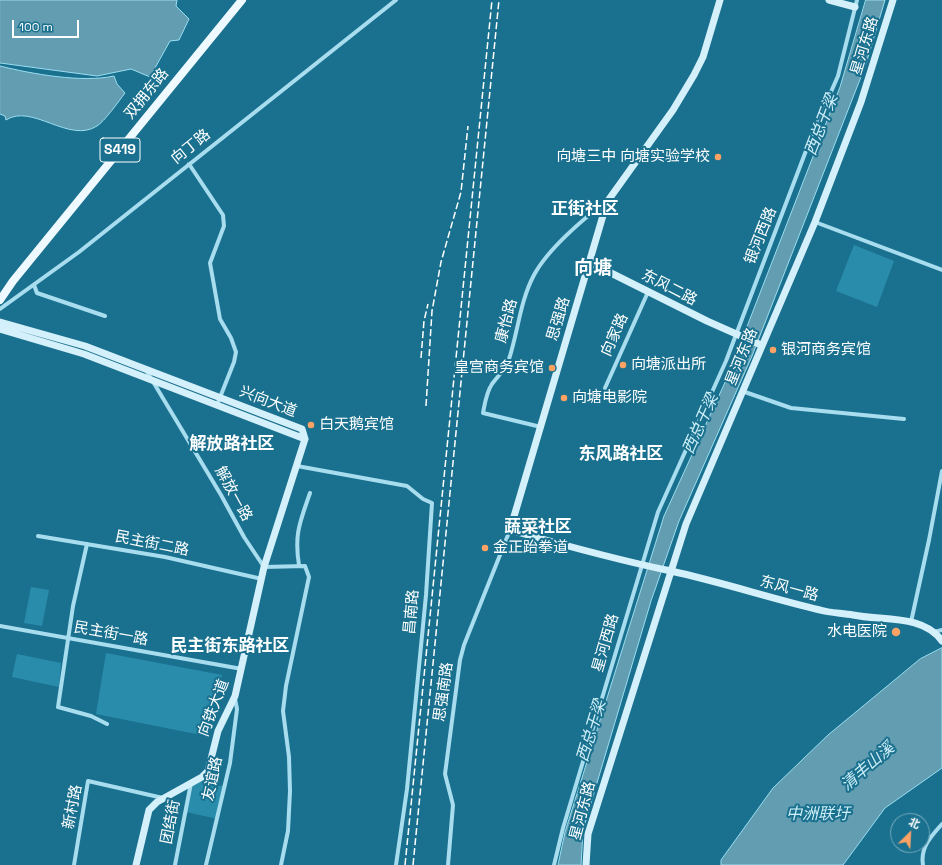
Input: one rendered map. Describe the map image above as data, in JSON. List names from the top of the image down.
{
  "streets": {
    "main road": ["双拥东路", "S419"],
    "street": [
      "星河东路",
      "向丁路",
      "银河西路",
      "东风二路",
      "思强路",
      "康怡路",
      "向家路",
      "兴向大道",
      "解放一路",
      "民主街二路",
      "东风一路",
      "昌南路",
      "民主街一路",
      "星河西路",
      "思强南路",
      "向铁大道",
      "友谊路",
      "新村路",
      "团结街"
    ]
  },
  "crossings": [
    ["星河东路", "东风二路"],
    ["星河东路", "东风一路"],
    ["银河西路", "东风二路"],
    ["银河西路", "星河西路"],
    ["东风二路", "思强路"],
    ["东风二路", "向家路"],
    ["思强路", "康怡路"],
    ["思强路", "思强南路"],
    ["兴向大道", "解放一路"],
    ["兴向大道", "向铁大道"],
    ["解放一路", "向铁大道"],
    ["民主街二路", "向铁大道"],
    ["东风一路", "星河西路"],
    ["昌南路", "向铁大道"],
    ["民主街一路", "向铁大道"],
    ["向铁大道", "友谊路"],
    ["向铁大道", "新村路"],
    ["向铁大道", "团结街"]
  ],
  "districts": [
    "正街社区",
    "向塘",
    "解放路社区",
    "东风路社区",
    "蔬菜社区",
    "民主街东路社区"
  ],
  "water": ["西总干梁", "清丰山溪", "中洲联圩"],
  "places": [
    "向塘三中 向塘实验学校",
    "银河商务宾馆",
    "向塘派出所",
    "皇宫商务宾馆",
    "向塘电影院",
    "白天鹅宾馆",
    "金正跆拳道",
    "水电医院"
  ],
  "scale_bar": "100 m",
  "north": "top right"
}
